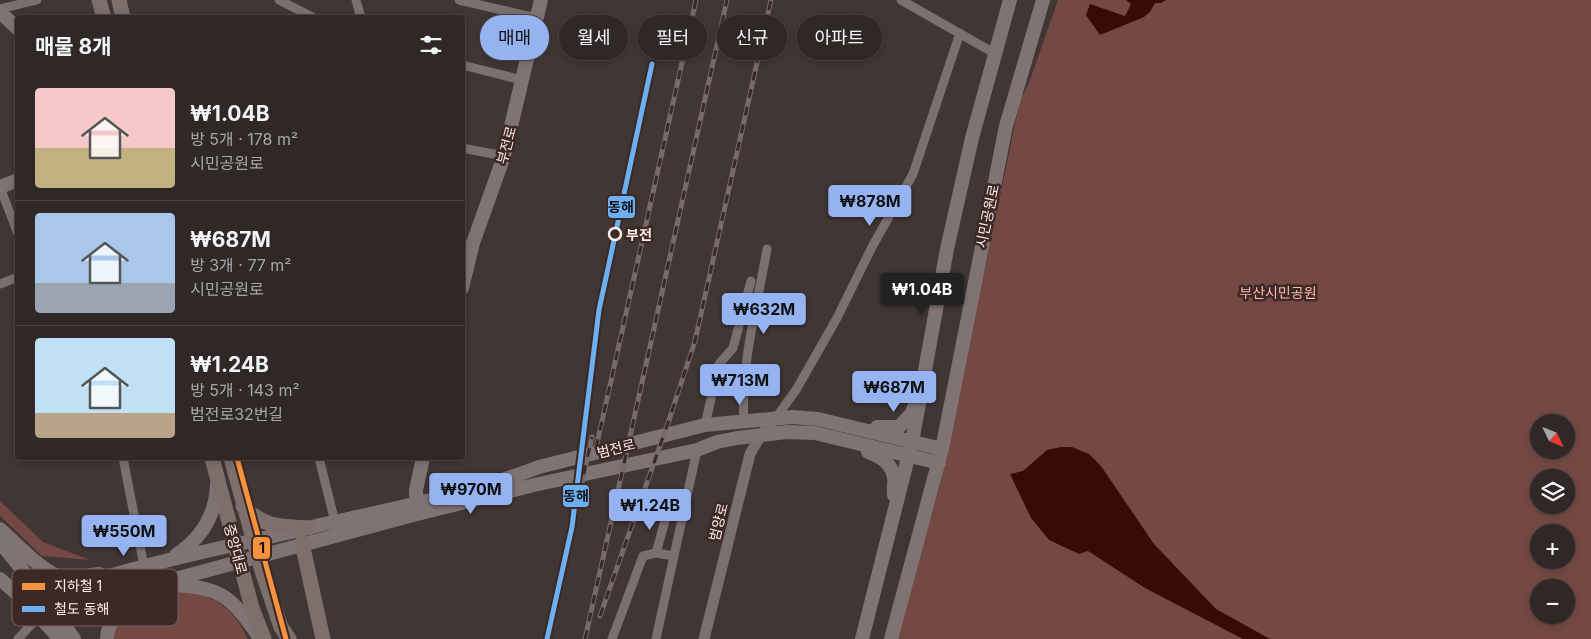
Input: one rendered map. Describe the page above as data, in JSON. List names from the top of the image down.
{
  "streets": {
    "main road": [
      "부전로",
      "시민공원로",
      "범전로",
      "중앙대로"
    ],
    "street": ["범양로"]
  },
  "crossings": [
    ["시민공원로", "범전로"],
    ["범전로", "범양로"],
    ["범전로", "중앙대로"]
  ],
  "parks": ["부산시민공원"],
  "places": ["부전"],
  "lines": ["rail line 동해", "metro line 1"],
  "legend": ["지하철 1", "철도 동해"],
  "north": "bottom right",
  "page": {
    "chip": [
      "매매",
      "월세",
      "필터",
      "신규",
      "아파트"
    ],
    "heading": "매물 8개",
    "list": [
      {
        "name": "₩1.04B",
        "note": "방 5개 · 178 m² · 시민공원로"
      },
      {
        "name": "₩687M",
        "note": "방 3개 · 77 m² · 시민공원로"
      },
      {
        "name": "₩1.24B",
        "note": "방 5개 · 143 m² · 범전로32번길"
      }
    ],
    "price": [
      "₩878M",
      "₩1.04B",
      "₩632M",
      "₩713M",
      "₩687M",
      "₩970M",
      "₩1.24B",
      "₩550M"
    ],
    "map_buttons": ["+", "−"]
  }
}
